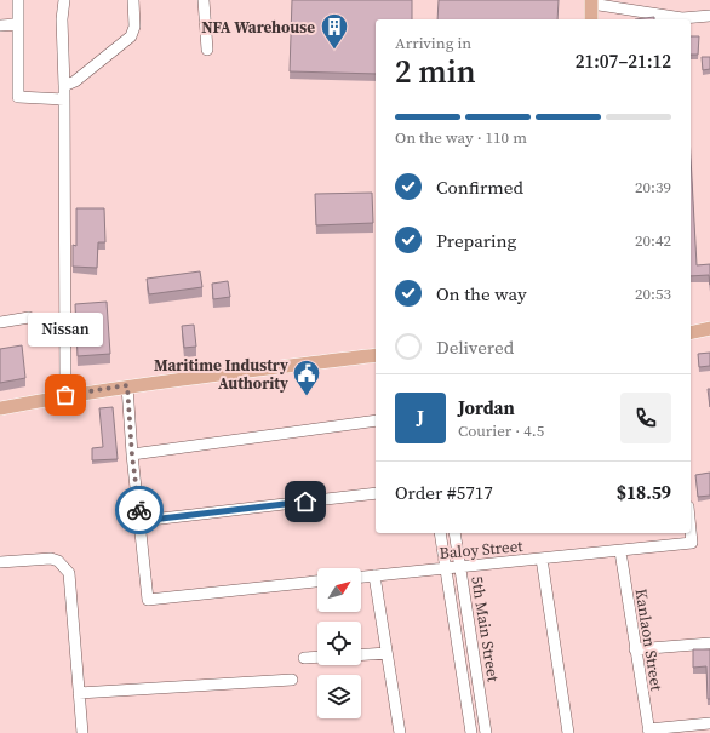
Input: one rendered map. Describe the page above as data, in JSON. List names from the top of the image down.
{
  "streets": {
    "street": ["Baloy Street", "5th Main Street", "Kanlaon Street"]
  },
  "crossings": [
    ["Baloy Street", "5th Main Street"],
    ["Baloy Street", "Kanlaon Street"]
  ],
  "places": {
    "building": ["NFA Warehouse"],
    "other": ["Nissan"],
    "public building": ["Maritime Industry Authority"]
  },
  "north": "top right",
  "page": {
    "heading": ["2 min", "Arriving in", "21:07–21:12"],
    "panel": [
      "Jordan",
      "Courier · 4.5",
      "Order #5717",
      "$18.59"
    ],
    "bar": "On the way · 110 m",
    "list": [
      ["Confirmed", "20:39"],
      ["Preparing", "20:42"],
      ["On the way", "20:53"],
      "Delivered"
    ],
    "bubble": "Nissan",
    "round": "J"
  }
}
